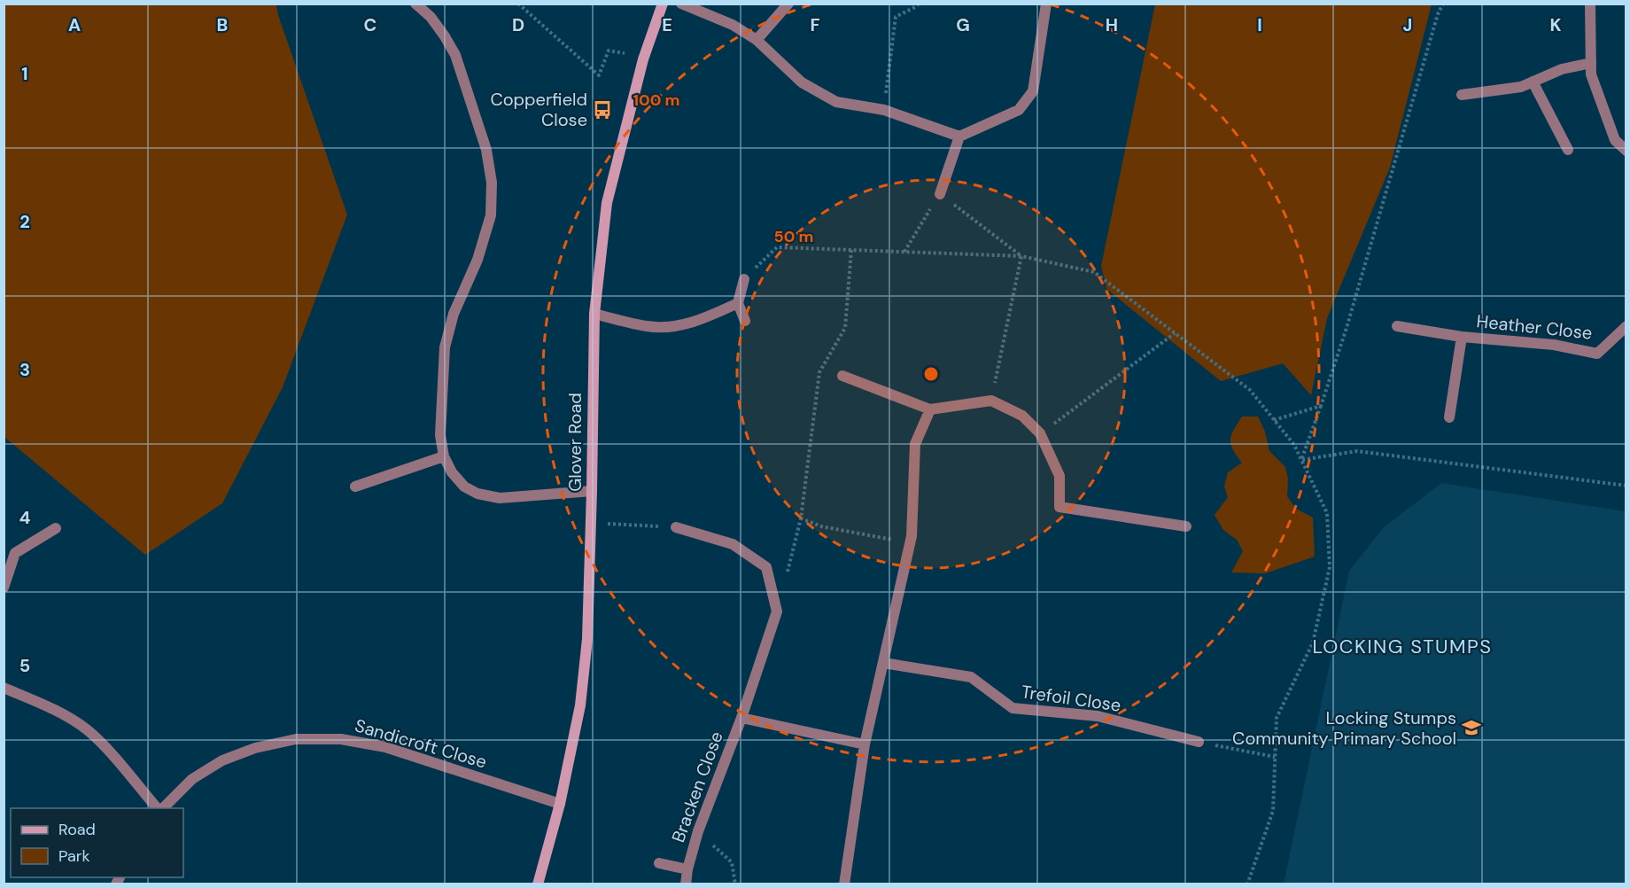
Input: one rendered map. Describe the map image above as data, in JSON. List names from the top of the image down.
{
  "streets": {
    "street": [
      "Heather Close",
      "Glover Road",
      "Trefoil Close",
      "Sandicroft Close",
      "Bracken Close"
    ]
  },
  "crossings": [
    ["Glover Road", "Sandicroft Close"]
  ],
  "districts": ["LOCKING STUMPS"],
  "places": {
    "bus stop": ["Copperfield Close"],
    "school or university": ["Locking Stumps Community Primary School"]
  },
  "legend": ["Road", "Park"],
  "grid": {
    "columns": [
      "A",
      "B",
      "C",
      "D",
      "E",
      "F",
      "G",
      "H",
      "I",
      "J",
      "K"
    ],
    "rows": [
      "1",
      "2",
      "3",
      "4",
      "5"
    ]
  },
  "rings": ["100 m", "50 m"]
}
